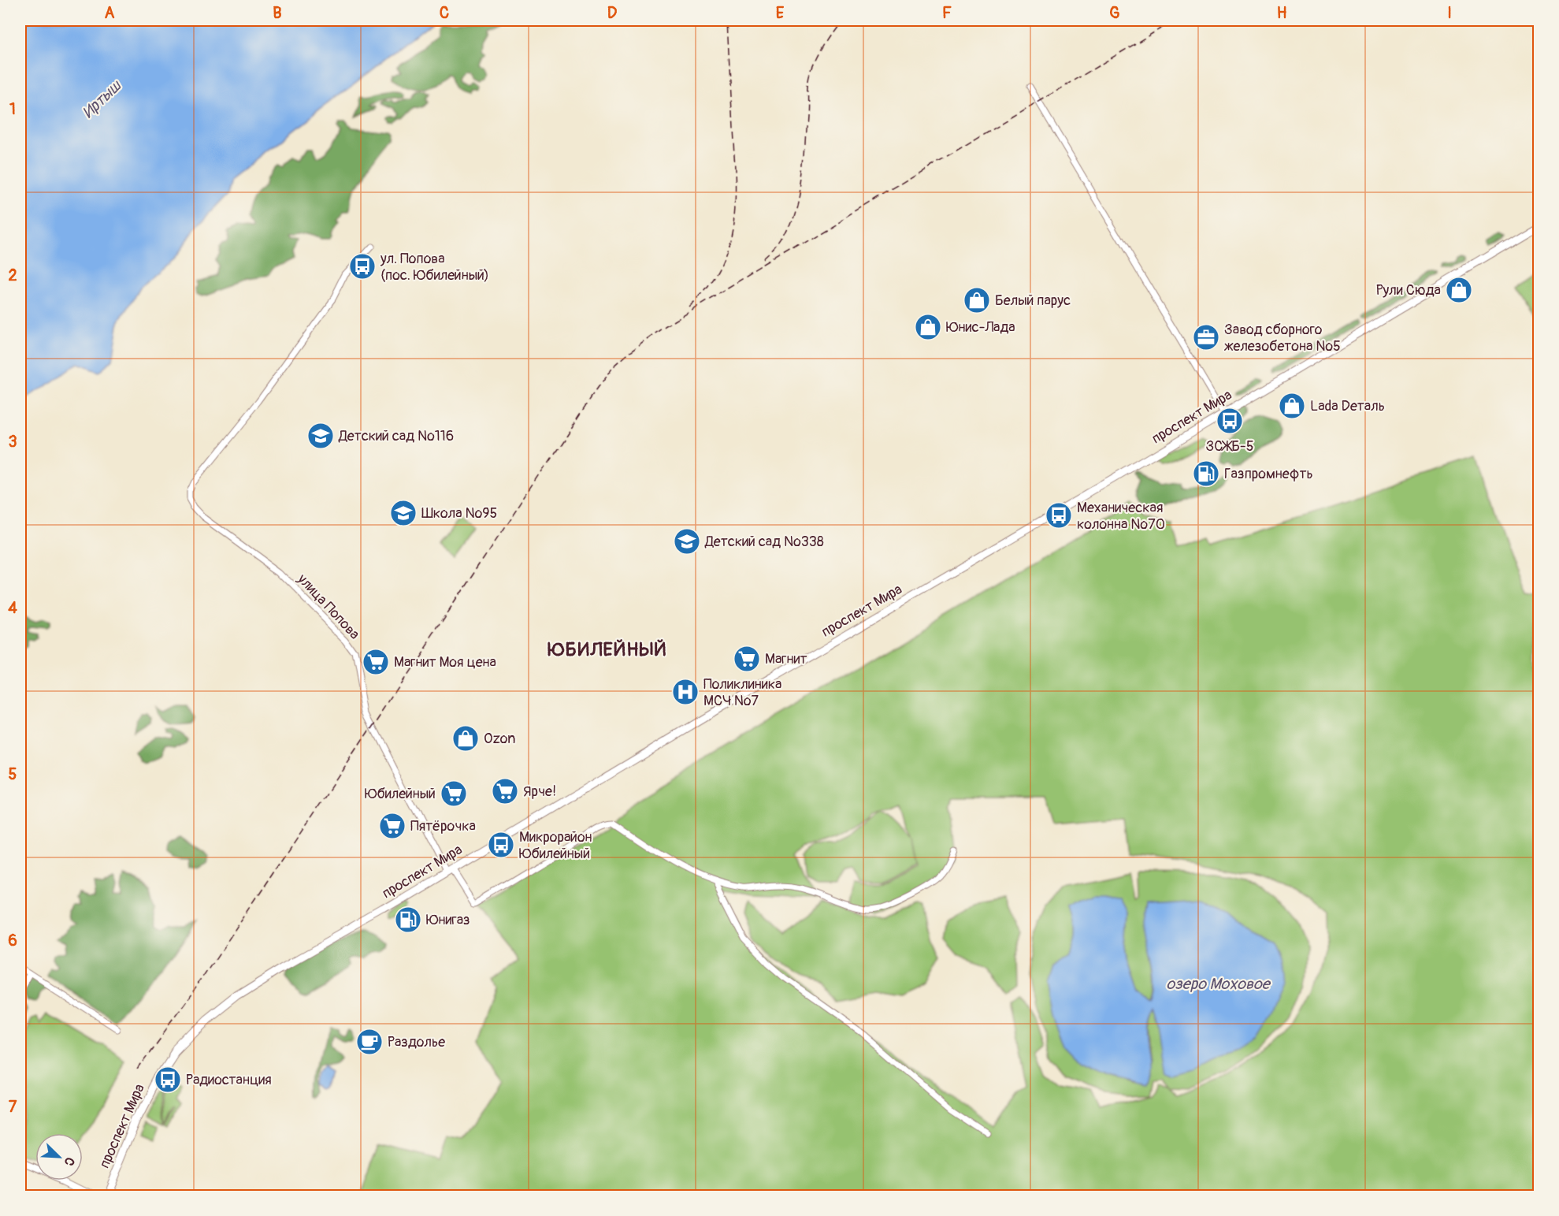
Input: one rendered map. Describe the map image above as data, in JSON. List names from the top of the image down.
{
  "streets": {
    "street": ["проспект Мира", "улица Попова"]
  },
  "crossings": [
    ["проспект Мира", "улица Попова"]
  ],
  "districts": ["ЮБИЛЕЙНЫЙ"],
  "water": ["Иртыш", "озеро Моховое"],
  "places": {
    "bus stop": [
      "ул. Попова (пос. Юбилейный)",
      "ЗСЖБ-5",
      "Механическая колонна №70",
      "Микрорайон Юбилейный",
      "Радиостанция"
    ],
    "shop": [
      "Рули Сюда",
      "Белый парус",
      "Юнис-Лада",
      "Lada Dеталь",
      "Ozon"
    ],
    "office": ["Завод сборного железобетона №5"],
    "school or university": ["Детский сад №116", "Школа №95", "Детский сад №338"],
    "fuel station": ["Газпромнефть", "Юнигаз"],
    "supermarket": [
      "Магнит",
      "Магнит Моя цена",
      "Ярче!",
      "Юбилейный",
      "Пятёрочка"
    ],
    "hospital": ["Поликлиника МСЧ №7"],
    "cafe": ["Раздолье"]
  },
  "north": "bottom right",
  "grid": {
    "columns": [
      "A",
      "B",
      "C",
      "D",
      "E",
      "F",
      "G",
      "H",
      "I"
    ],
    "rows": [
      "1",
      "2",
      "3",
      "4",
      "5",
      "6",
      "7"
    ]
  }
}
